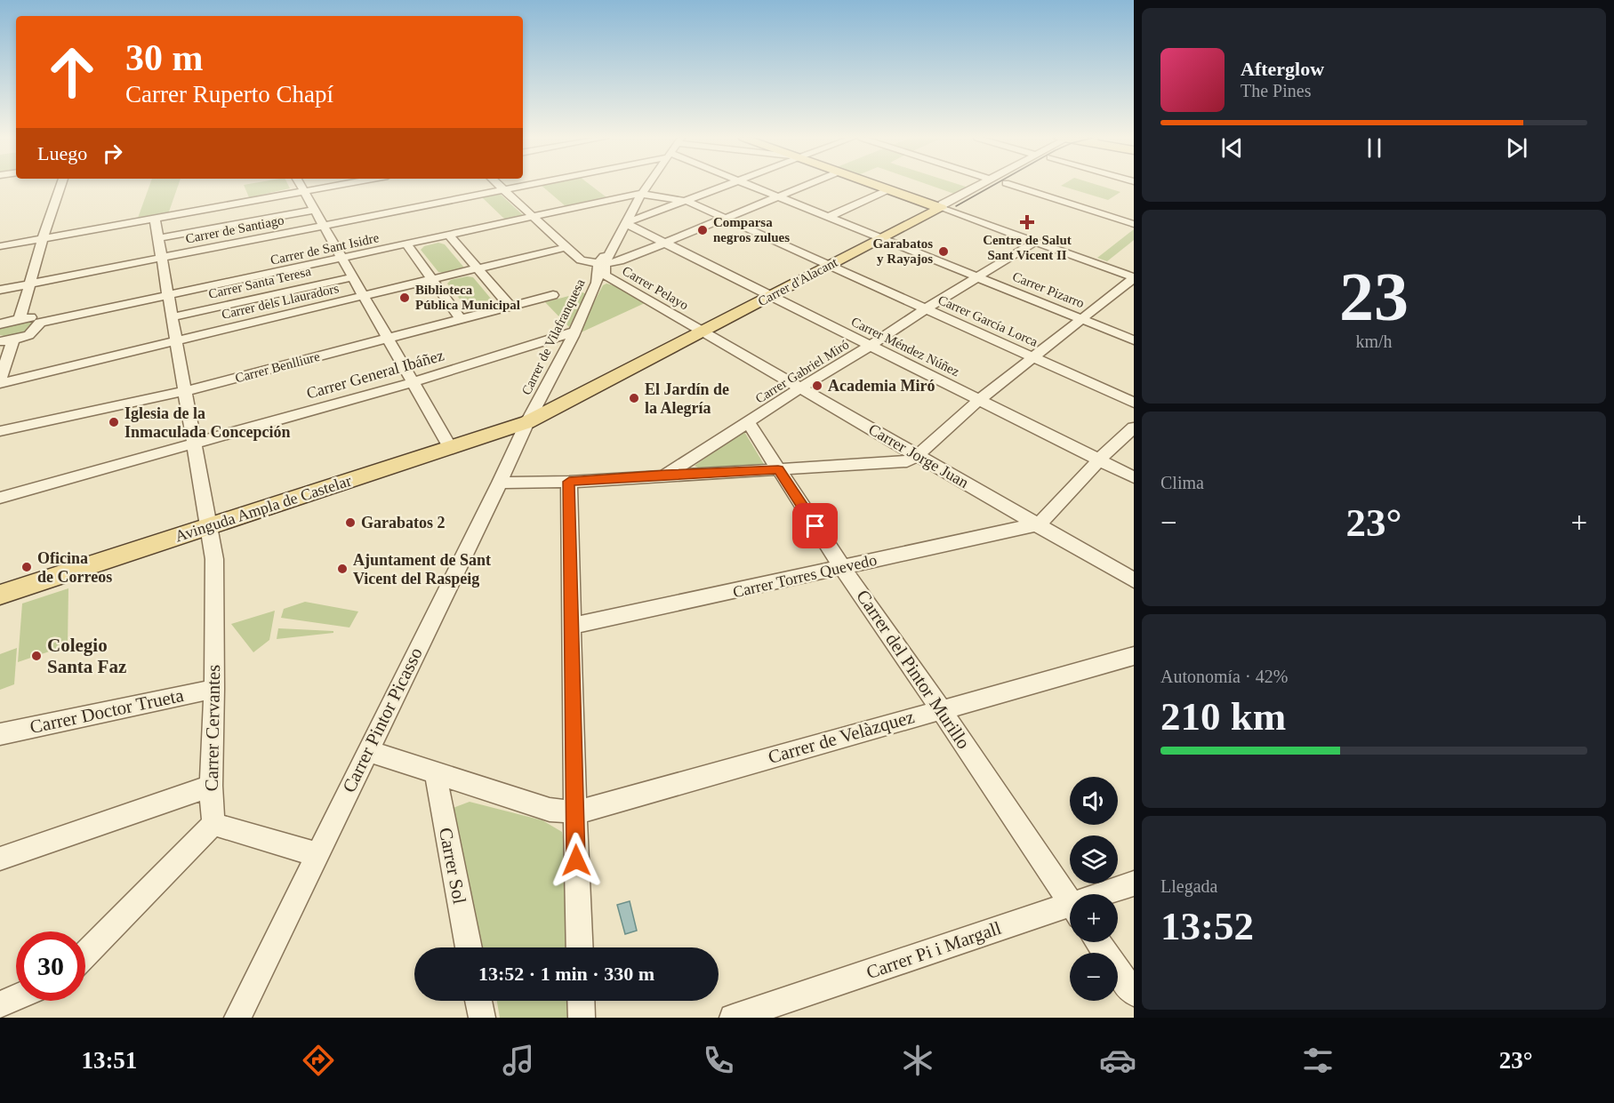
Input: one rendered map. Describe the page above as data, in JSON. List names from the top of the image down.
{
  "streets": {
    "main road": ["Carrer d'Alacant", "Avinguda Ampla de Castelar"],
    "street": [
      "Carrer de Santiago",
      "Carrer de Sant Isidre",
      "Carrer Santa Teresa",
      "Carrer Pelayo",
      "Carrer Pizarro",
      "Carrer dels Llauradors",
      "Carrer García Lorca",
      "Carrer de Vilafranquesa",
      "Carrer Méndez Núñez",
      "Carrer Benlliure",
      "Carrer Gabriel Miró",
      "Carrer General Ibáñez",
      "Carrer Jorge Juan",
      "Carrer Torres Quevedo",
      "Carrer del Pintor Murillo",
      "Carrer Doctor Trueta",
      "Carrer Pintor Picasso",
      "Carrer Cervantes",
      "Carrer de Velàzquez",
      "Carrer Sol",
      "Carrer Pi i Margall"
    ]
  },
  "crossings": [
    ["Carrer de Santiago", "Carrer Cervantes"],
    ["Carrer de Sant Isidre", "Carrer de Vilafranquesa"],
    ["Carrer de Sant Isidre", "Carrer Cervantes"],
    ["Carrer d'Alacant", "Carrer Pelayo"],
    ["Carrer d'Alacant", "Carrer Pizarro"],
    ["Carrer d'Alacant", "Carrer García Lorca"],
    ["Carrer d'Alacant", "Carrer de Vilafranquesa"],
    ["Carrer d'Alacant", "Carrer Méndez Núñez"],
    ["Carrer d'Alacant", "Carrer Jorge Juan"],
    ["Carrer d'Alacant", "Avinguda Ampla de Castelar"],
    ["Carrer d'Alacant", "Carrer Pintor Picasso"],
    ["Carrer Santa Teresa", "Carrer Cervantes"],
    ["Carrer Pelayo", "Carrer de Vilafranquesa"],
    ["Carrer Pelayo", "Carrer Jorge Juan"],
    ["Carrer Pizarro", "Carrer Gabriel Miró"],
    ["Carrer dels Llauradors", "Carrer de Vilafranquesa"],
    ["Carrer dels Llauradors", "Carrer Cervantes"],
    ["Carrer García Lorca", "Carrer Gabriel Miró"],
    ["Carrer de Vilafranquesa", "Carrer Méndez Núñez"],
    ["Carrer de Vilafranquesa", "Carrer General Ibáñez"],
    ["Carrer de Vilafranquesa", "Avinguda Ampla de Castelar"],
    ["Carrer de Vilafranquesa", "Carrer Pintor Picasso"],
    ["Carrer Méndez Núñez", "Carrer Gabriel Miró"],
    ["Carrer Benlliure", "Carrer Cervantes"],
    ["Carrer Gabriel Miró", "Carrer Jorge Juan"],
    ["Carrer Gabriel Miró", "Carrer del Pintor Murillo"],
    ["Carrer General Ibáñez", "Carrer Cervantes"],
    ["Carrer Jorge Juan", "Carrer Torres Quevedo"],
    ["Avinguda Ampla de Castelar", "Carrer Pintor Picasso"],
    ["Avinguda Ampla de Castelar", "Carrer Cervantes"],
    ["Carrer Torres Quevedo", "Carrer del Pintor Murillo"],
    ["Carrer del Pintor Murillo", "Carrer de Velàzquez"],
    ["Carrer Doctor Trueta", "Carrer Cervantes"]
  ],
  "places": {
    "health": ["Centre de Salut Sant Vicent II"],
    "other": [
      "Comparsa negros zulues",
      "Garabatos y Rayajos",
      "Biblioteca Pública Municipal",
      "Academia Miró",
      "El Jardín de la Alegría",
      "Iglesia de la Inmaculada Concepción",
      "Garabatos 2",
      "Oficina de Correos",
      "Ajuntament de Sant Vicent del Raspeig",
      "Colegio Santa Faz"
    ]
  },
  "page": {
    "turn": ["30 m", "Carrer Ruperto Chapí"],
    "song": ["Afterglow", "The Pines"],
    "then": "Luego",
    "tile": [
      ["23", "km/h"],
      "Clima",
      ["Autonomía · 42%", "210 km"],
      ["Llegada", "13:52"]
    ],
    "heat": ["−", "23°", "+"],
    "map_buttons": ["+", "−"],
    "limit": "30",
    "trip": "13:52 · 1 min · 330 m",
    "tabs": ["13:51", "23°"]
  }
}
